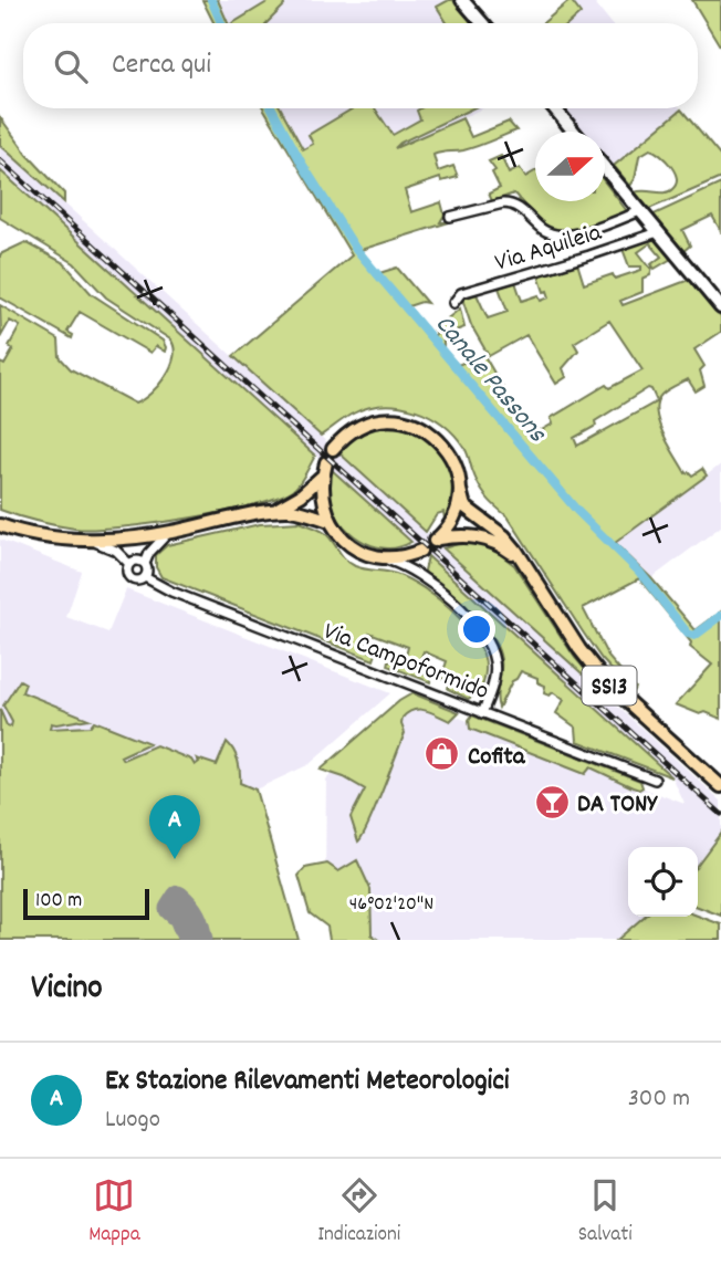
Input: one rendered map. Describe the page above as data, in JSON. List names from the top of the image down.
{
  "streets": {
    "main road": ["SS13"],
    "street": ["Via Aquileia", "Via Campoformido"]
  },
  "water": ["Canale Passons"],
  "places": {
    "shop": ["Cofita"],
    "bar": ["DA TONY"]
  },
  "scale_bar": "100 m",
  "north": "right",
  "page": {
    "search": "Cerca qui",
    "pins": "A",
    "scale": "100 m",
    "heading": "Vicino",
    "list": [
      {
        "mark": "A",
        "name": "Ex Stazione Rilevamenti Meteorologici",
        "note": "Luogo",
        "value": "300 m"
      }
    ],
    "nav": ["Mappa", "Indicazioni", "Salvati"]
  },
  "coordinates": ["46°02'20\"N"]
}
